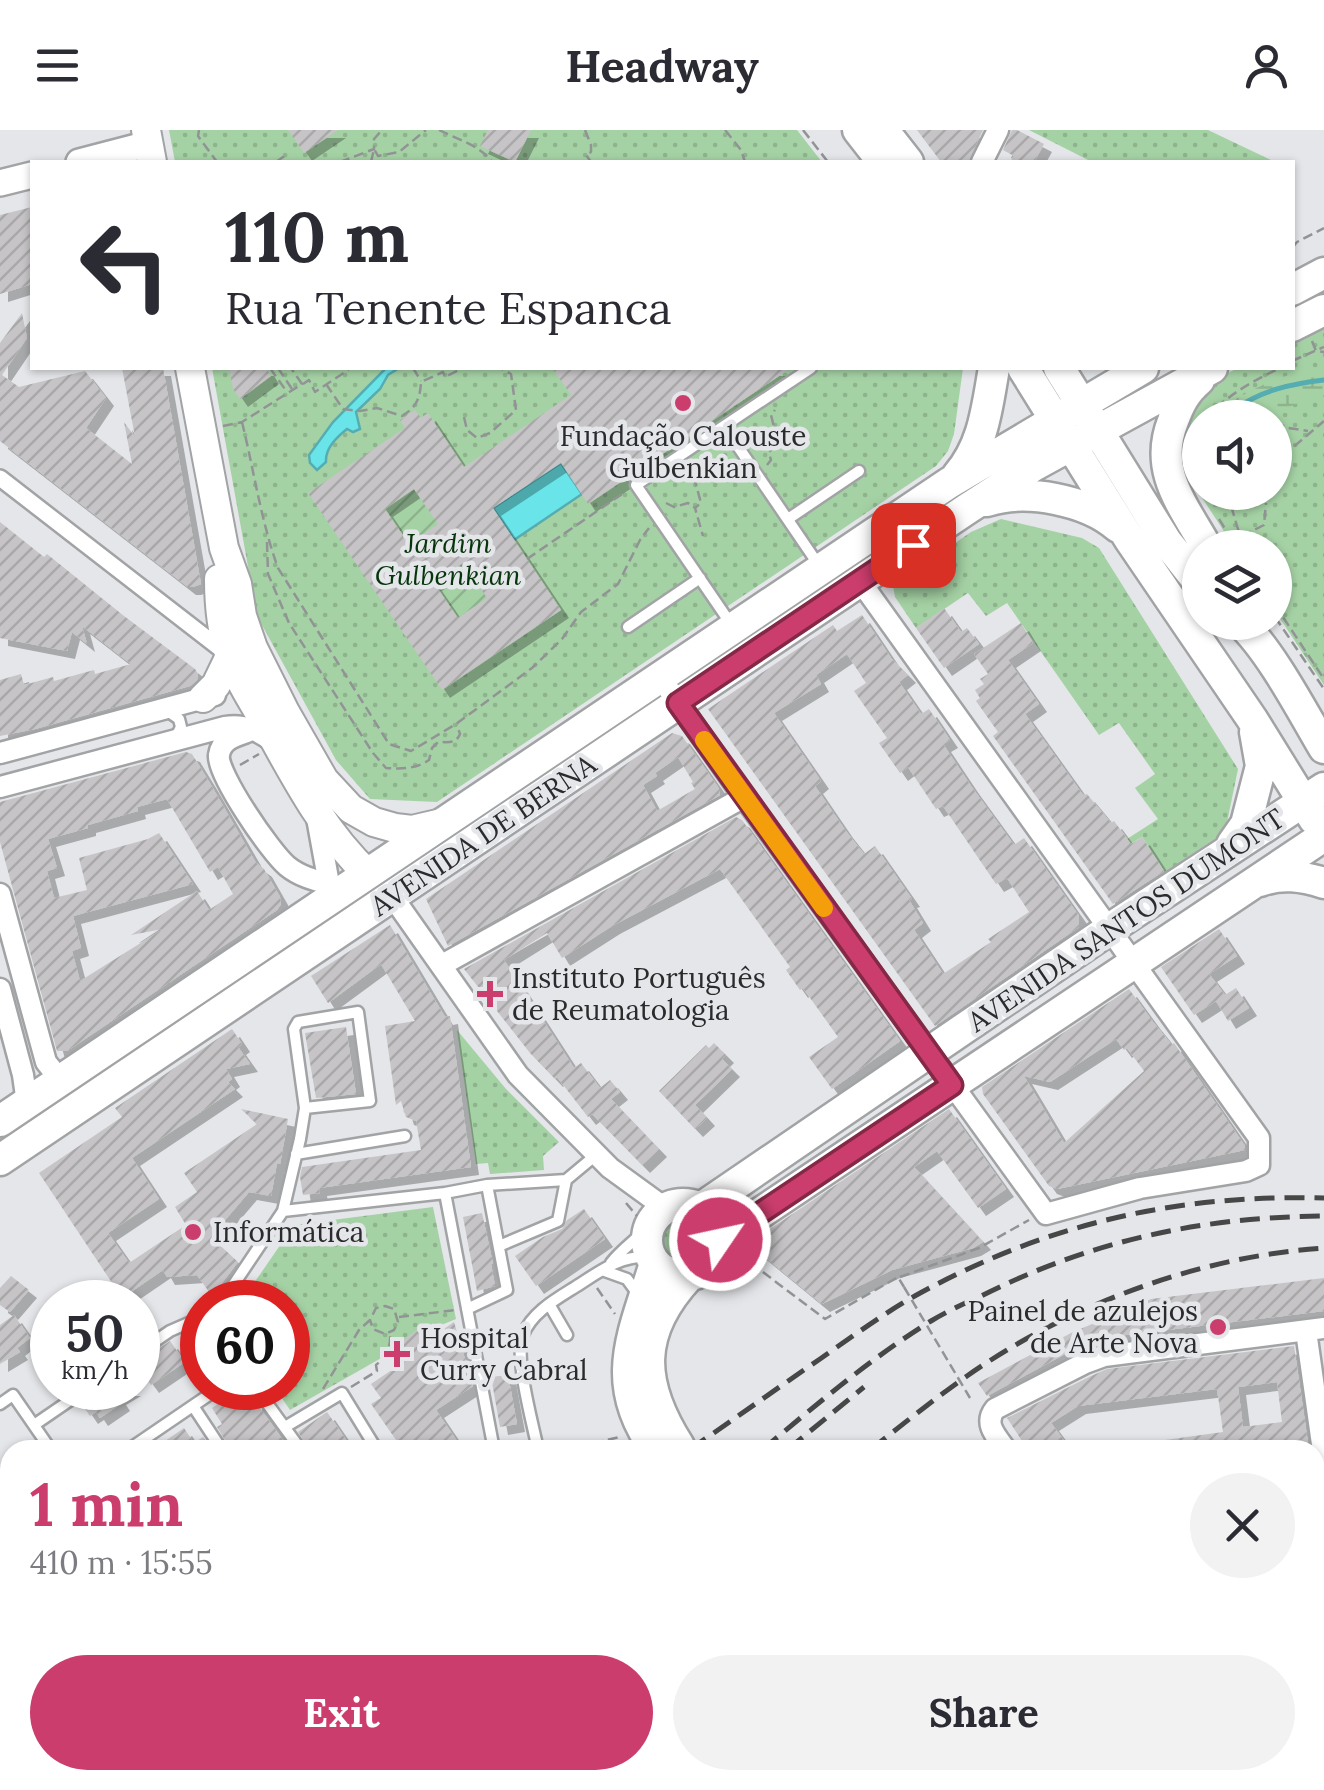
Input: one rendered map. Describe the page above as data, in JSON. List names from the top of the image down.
{
  "streets": {
    "main road": ["AVENIDA DE BERNA", "AVENIDA SANTOS DUMONT"]
  },
  "parks": ["Jardim Gulbenkian"],
  "places": {
    "other": ["Fundação Calouste Gulbenkian", "Informática", "Painel de azulejos de Arte Nova"],
    "health": ["Instituto Português de Reumatologia", "Hospital Curry Cabral"]
  },
  "page": {
    "header": "Headway",
    "turn": ["110 m", "Rua Tenente Espanca"],
    "speed": "50 km/h",
    "limit": "60",
    "heading": ["1 min", "410 m · 15:55"],
    "buttons": ["Exit", "Share"]
  }
}
